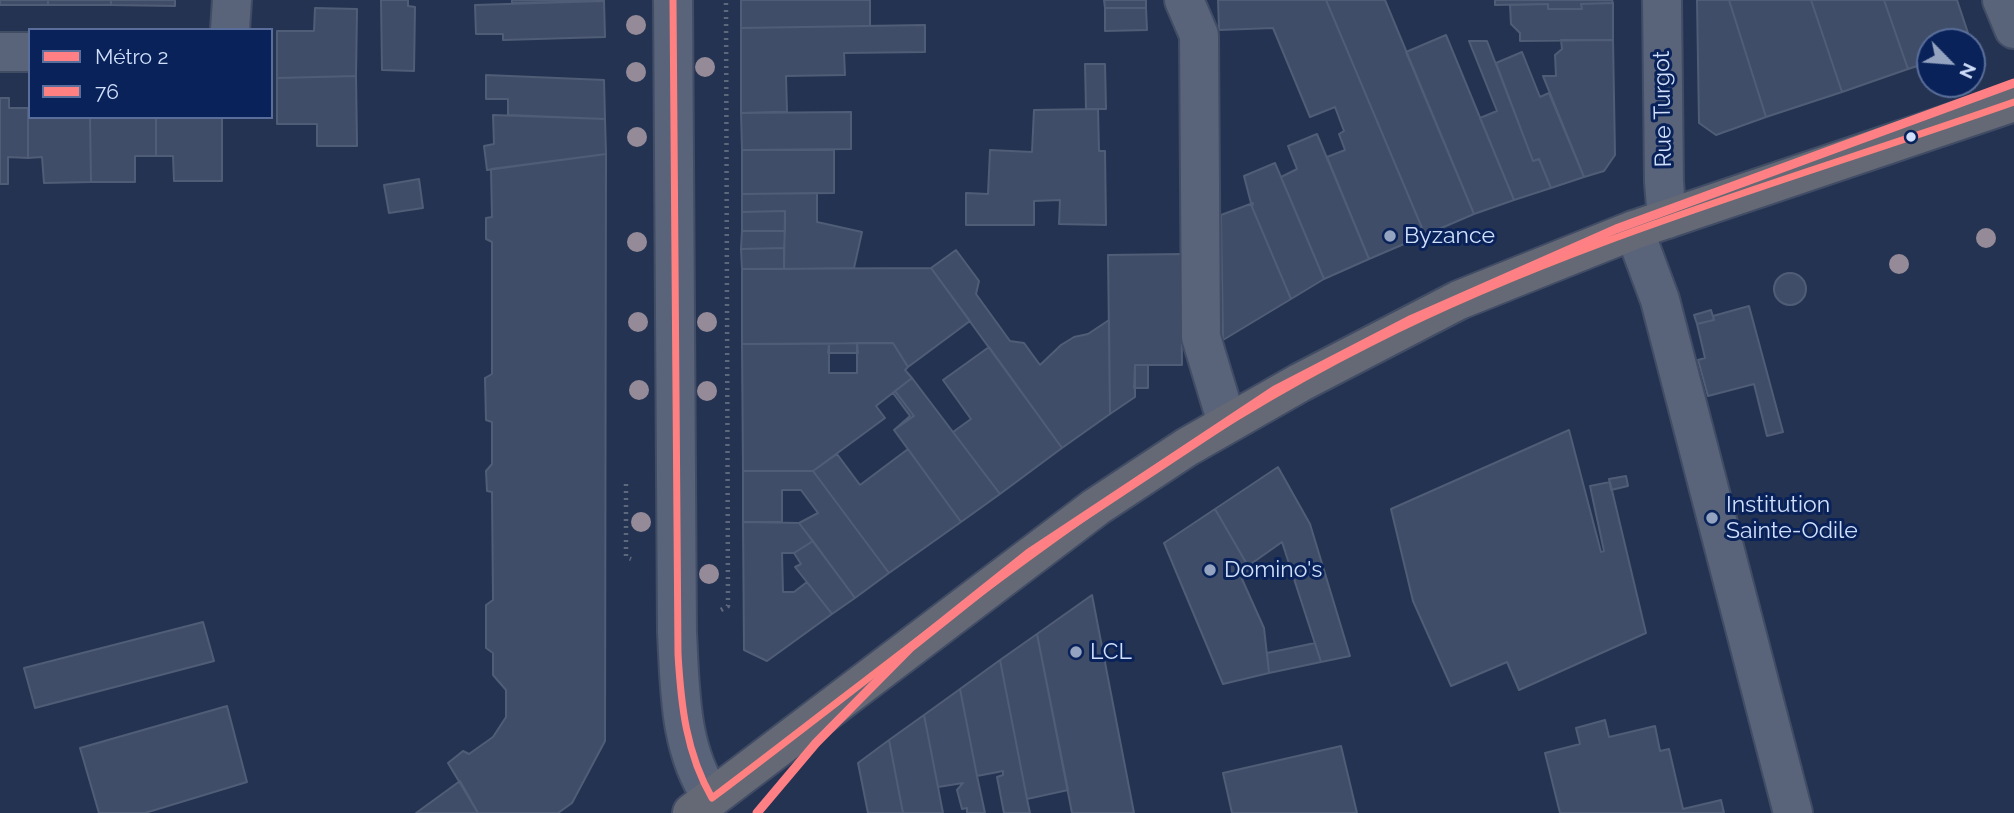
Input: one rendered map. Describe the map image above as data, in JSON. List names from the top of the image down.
{
  "streets": {
    "street": ["Rue Turgot"]
  },
  "places": [
    "Byzance",
    "Institution Sainte-Odile",
    "Domino's",
    "LCL"
  ],
  "lines": ["transit line 76", "metro line 2"],
  "legend": ["Métro 2", "76"],
  "north": "bottom right"
}
